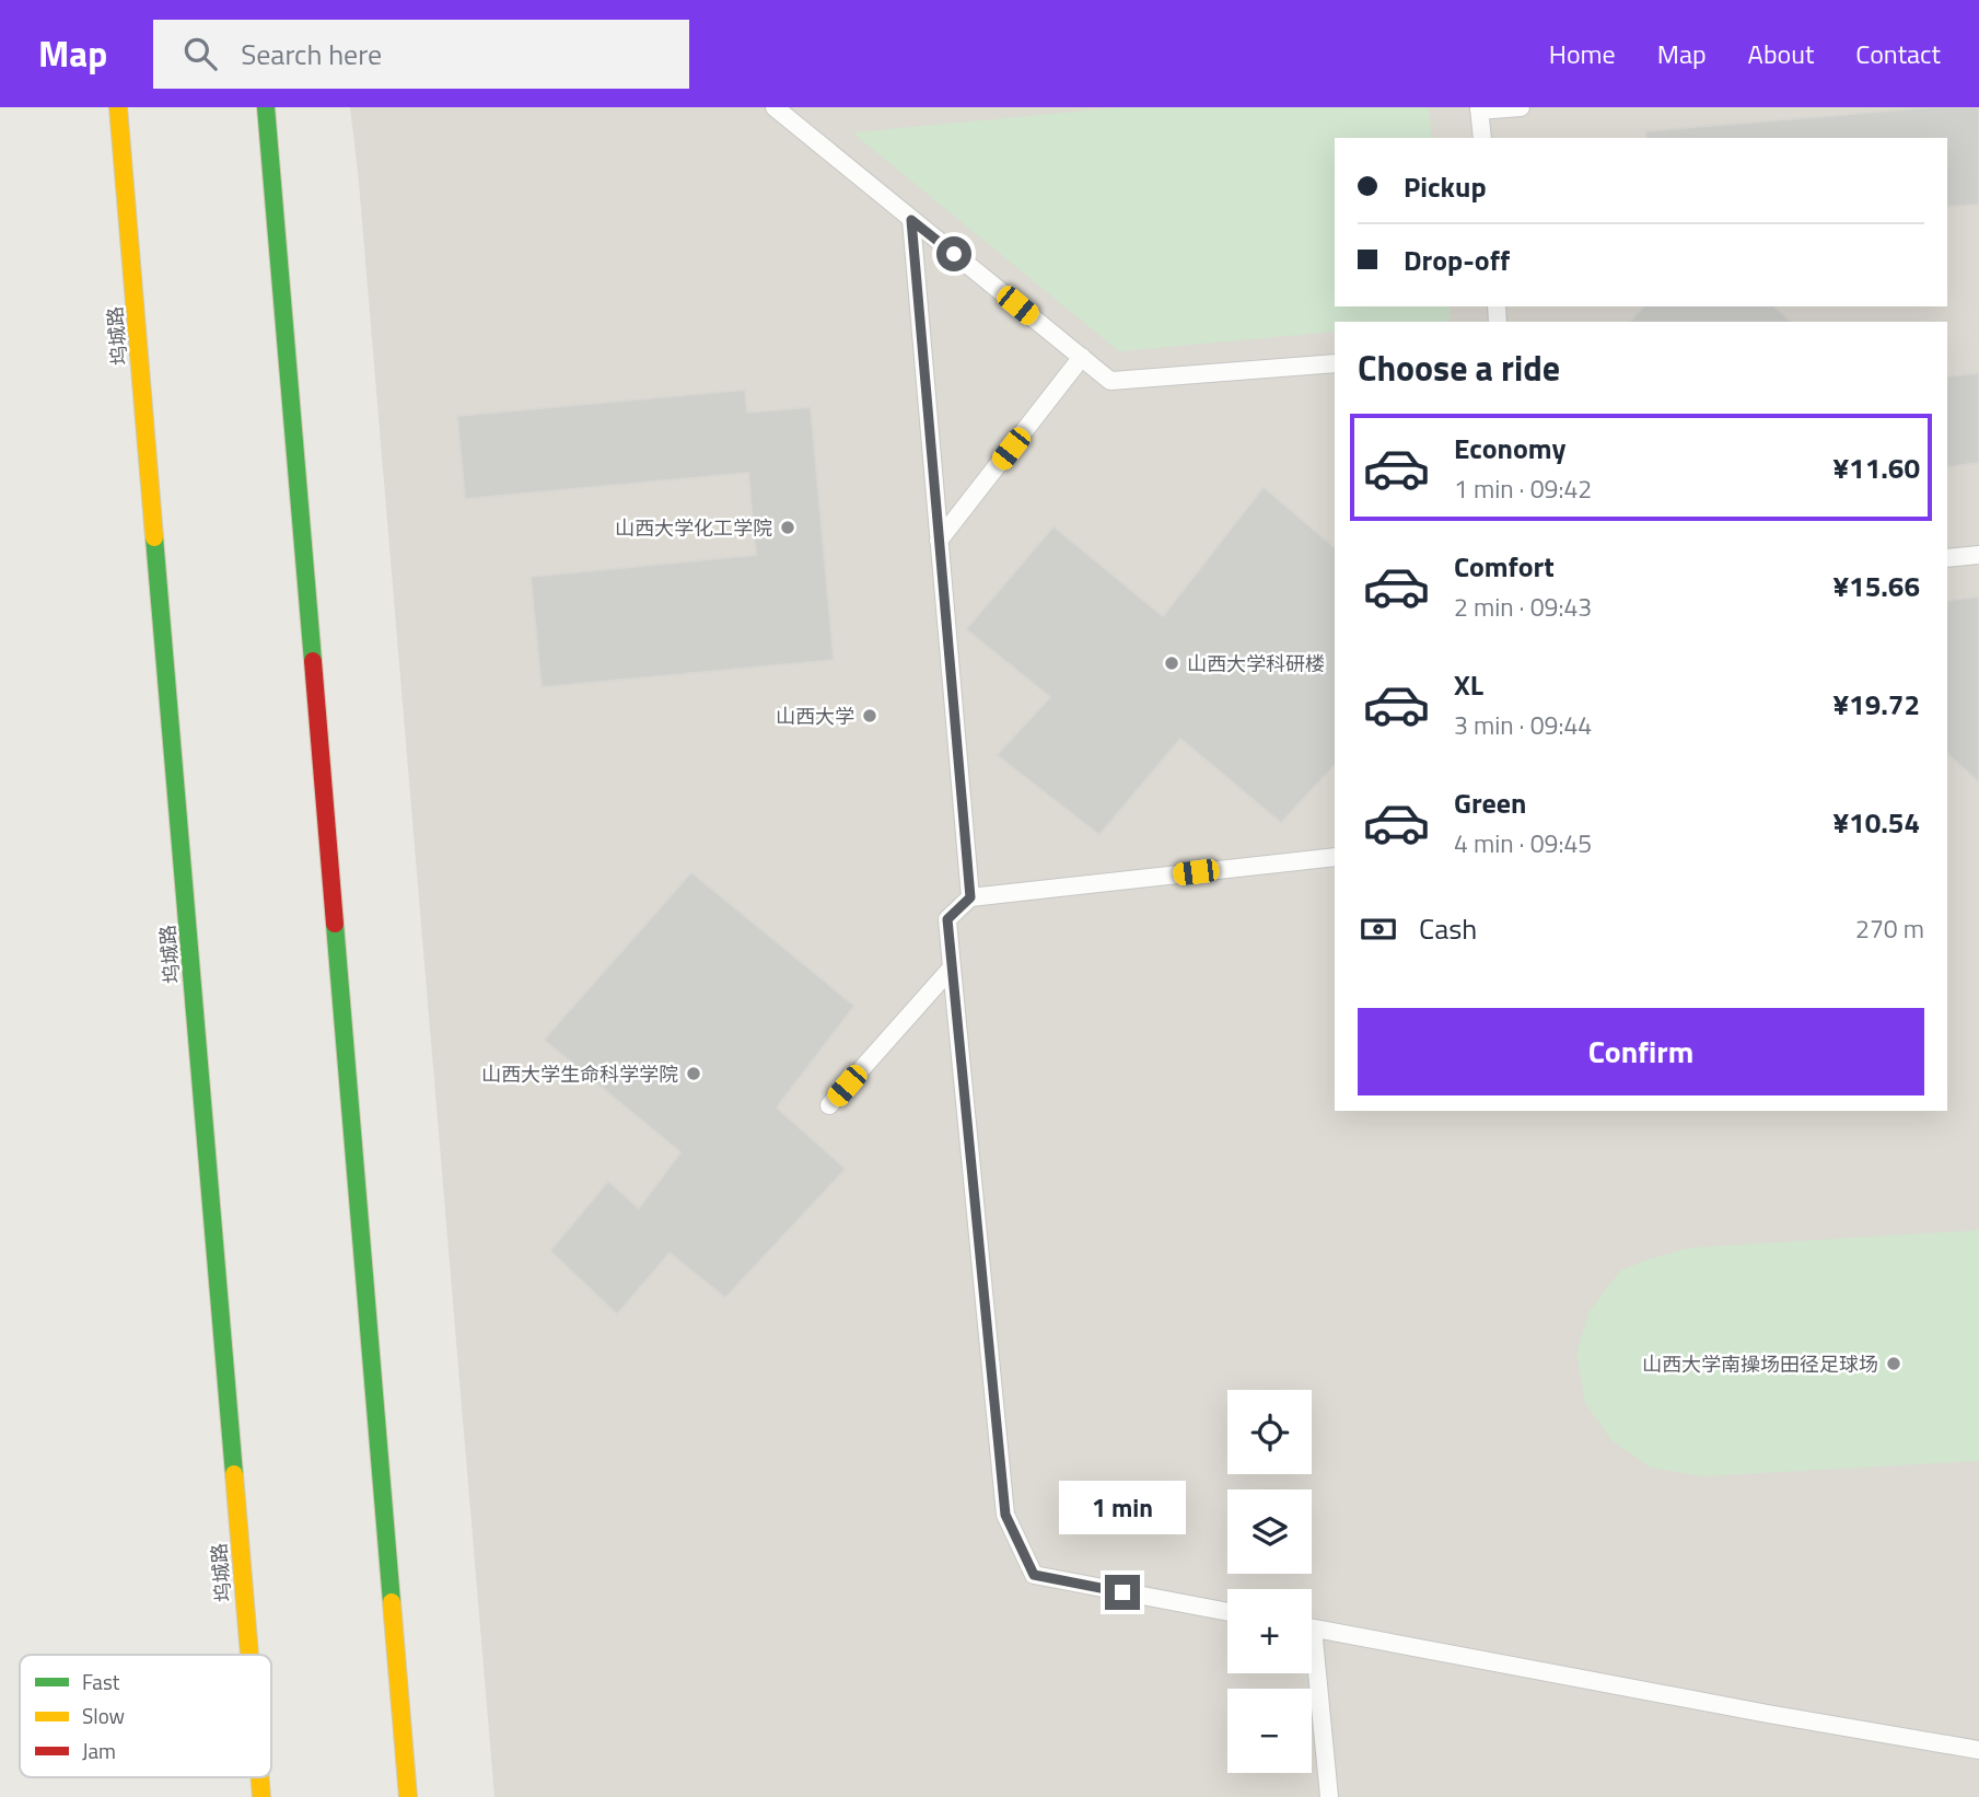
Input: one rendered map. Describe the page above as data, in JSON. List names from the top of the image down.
{
  "streets": {
    "main road": ["坞城路"]
  },
  "places": [
    "山西大学化工学院",
    "山西大学科研楼",
    "山西大学",
    "山西大学生命科学学院",
    "山西大学南操场田径足球场"
  ],
  "legend": ["Fast", "Slow", "Jam"],
  "page": {
    "header": "Map",
    "search": "Search here",
    "nav": [
      "Home",
      "Map",
      "About",
      "Contact"
    ],
    "banner": ["Pickup", "Drop-off"],
    "heading": "Choose a ride",
    "list": [
      {
        "name": "Economy",
        "note": "1 min · 09:42",
        "value": "¥11.60"
      },
      {
        "name": "Comfort",
        "note": "2 min · 09:43",
        "value": "¥15.66"
      },
      {
        "name": "XL",
        "note": "3 min · 09:44",
        "value": "¥19.72"
      },
      {
        "name": "Green",
        "note": "4 min · 09:45",
        "value": "¥10.54"
      }
    ],
    "pay": ["Cash", "270 m"],
    "buttons": "Confirm",
    "map_buttons": ["+", "−"],
    "bubble": "1 min"
  }
}
